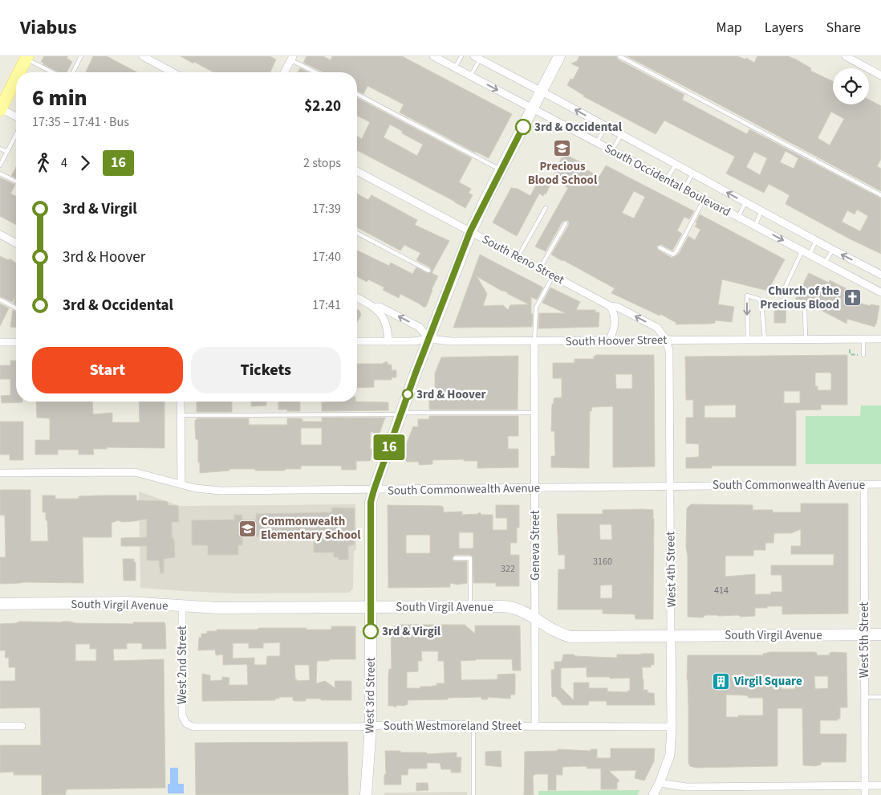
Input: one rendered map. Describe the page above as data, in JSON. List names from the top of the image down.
{
  "streets": {
    "main road": ["South Virgil Avenue", "West 3rd Street"],
    "street": [
      "South Occidental Boulevard",
      "South Reno Street",
      "South Hoover Street",
      "South Commonwealth Avenue",
      "Geneva Street",
      "West 4th Street",
      "West 5th Street",
      "West 2nd Street",
      "South Westmoreland Street"
    ]
  },
  "crossings": [
    ["South Occidental Boulevard", "West 3rd Street"],
    ["South Reno Street", "South Hoover Street"],
    ["South Reno Street", "West 4th Street"],
    ["South Reno Street", "West 3rd Street"],
    ["South Hoover Street", "Geneva Street"],
    ["South Hoover Street", "West 4th Street"],
    ["South Hoover Street", "West 3rd Street"],
    ["South Commonwealth Avenue", "Geneva Street"],
    ["South Commonwealth Avenue", "West 4th Street"],
    ["South Commonwealth Avenue", "West 5th Street"],
    ["South Commonwealth Avenue", "West 3rd Street"],
    ["Geneva Street", "South Virgil Avenue"],
    ["Geneva Street", "South Westmoreland Street"],
    ["West 4th Street", "South Virgil Avenue"],
    ["West 4th Street", "South Westmoreland Street"],
    ["South Virgil Avenue", "West 5th Street"],
    ["South Virgil Avenue", "West 2nd Street"],
    ["South Virgil Avenue", "West 3rd Street"],
    ["West 2nd Street", "South Westmoreland Street"],
    ["West 3rd Street", "South Westmoreland Street"]
  ],
  "places": {
    "other": ["3rd & Occidental", "3rd & Hoover", "3rd & Virgil"],
    "school or university": ["Precious Blood School", "Commonwealth Elementary School"],
    "church": ["Church of the Precious Blood"],
    "building": ["Virgil Square"]
  },
  "lines": ["bus line 16"],
  "house_numbers": ["3160", "322", "414"],
  "page": {
    "header": "Viabus",
    "nav": ["Map", "Layers", "Share"],
    "on_map": "16",
    "heading": ["6 min", "17:35 – 17:41 · Bus", "$2.20"],
    "legs": ["4", "16", "2 stops"],
    "list": [
      {
        "name": "3rd & Virgil",
        "value": "17:39"
      },
      {
        "name": "3rd & Hoover",
        "value": "17:40"
      },
      {
        "name": "3rd & Occidental",
        "value": "17:41"
      }
    ],
    "buttons": ["Start", "Tickets"]
  }
}
